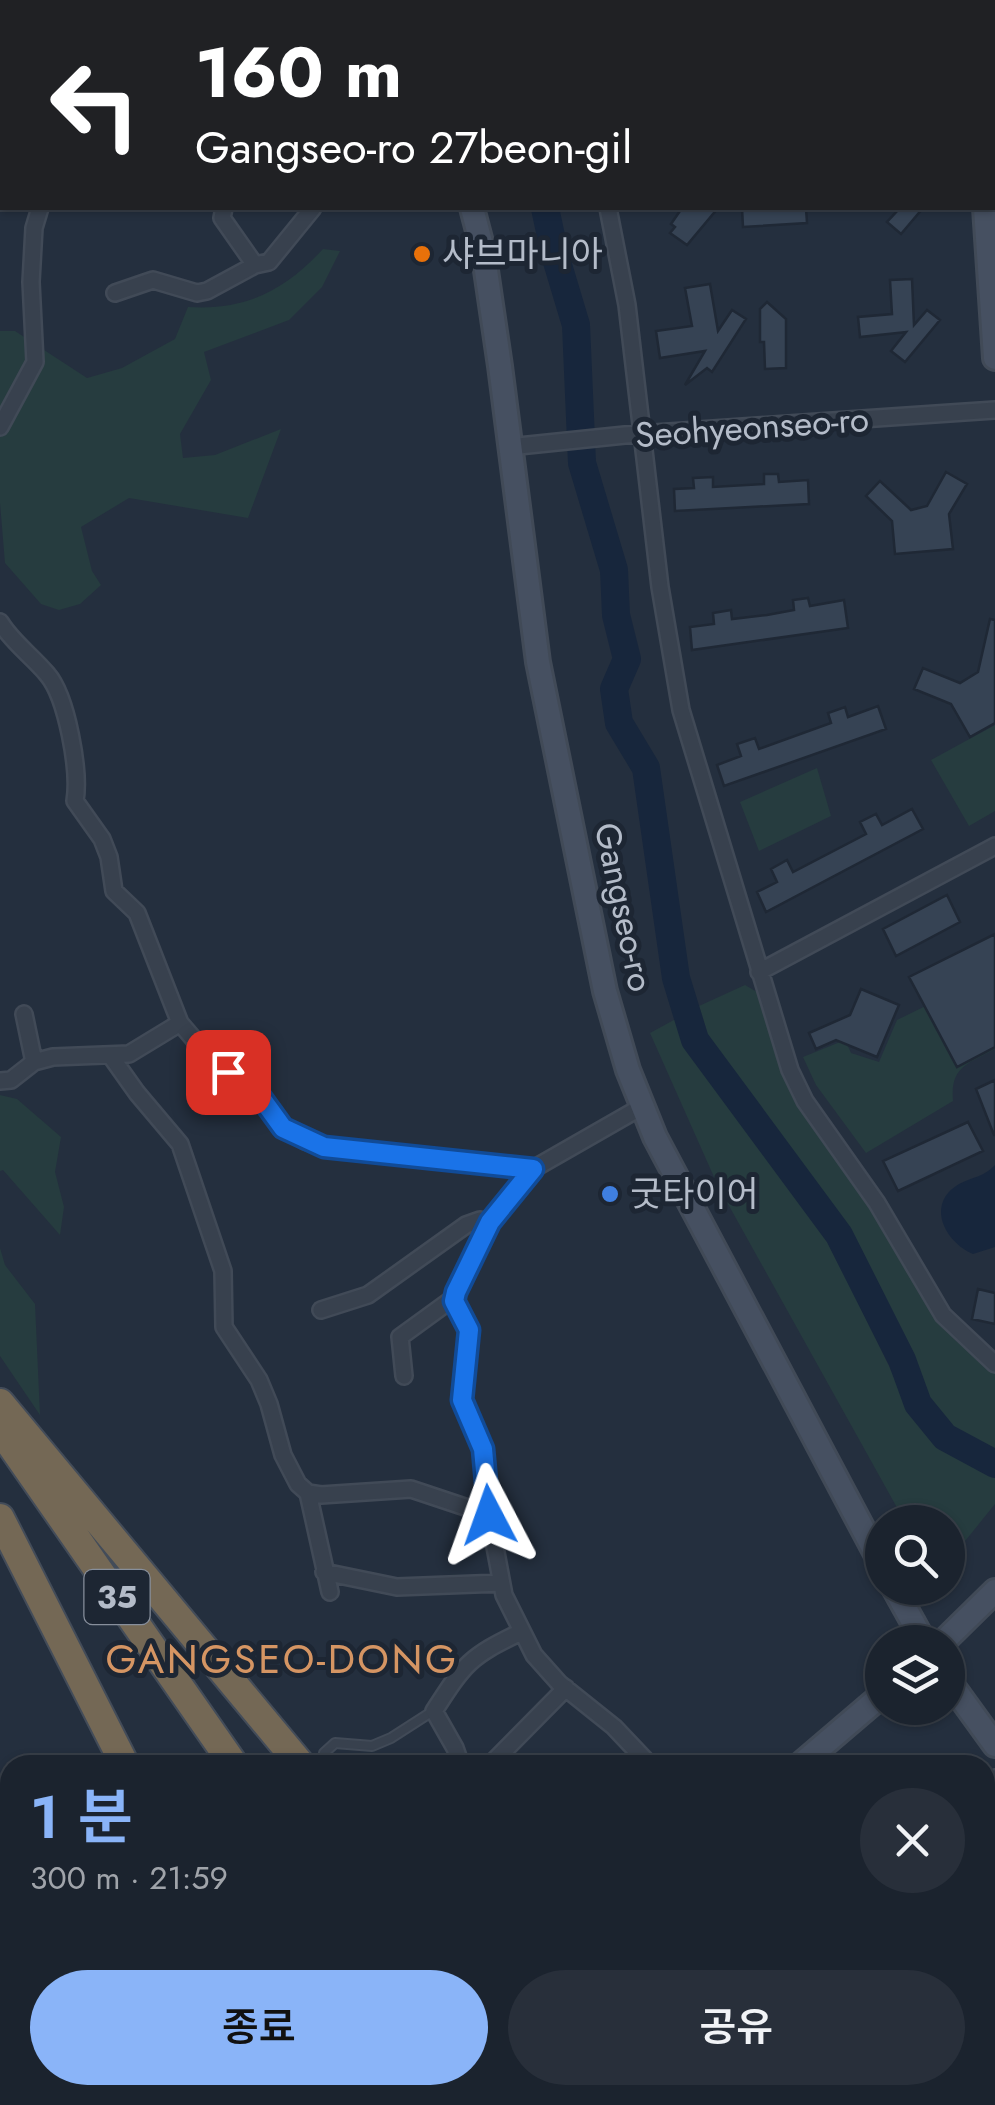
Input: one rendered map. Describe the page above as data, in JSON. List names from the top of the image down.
{
  "streets": {
    "highway": ["35"],
    "street": ["Seohyeonseo-ro", "Gangseo-ro"]
  },
  "crossings": [
    ["Seohyeonseo-ro", "Gangseo-ro"]
  ],
  "districts": ["GANGSEO-DONG"],
  "places": ["샤브마니아", "굿타이어"],
  "page": {
    "turn": ["160 m", "Gangseo-ro 27beon-gil"],
    "heading": ["1 분", "300 m · 21:59"],
    "buttons": ["종료", "공유"]
  }
}
